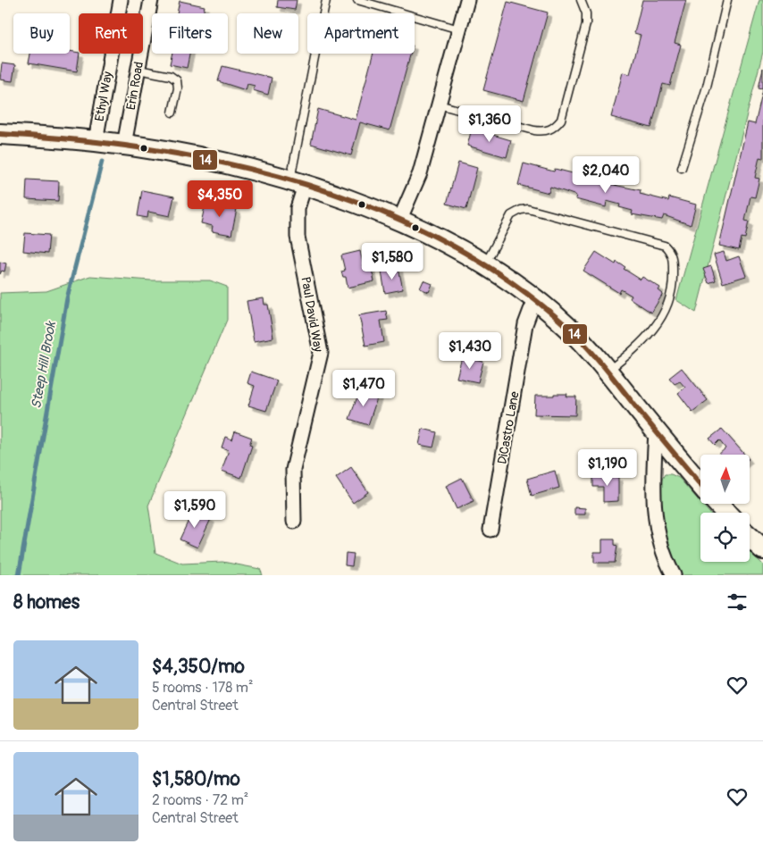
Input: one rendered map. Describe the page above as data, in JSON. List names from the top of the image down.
{
  "streets": {
    "street": [
      "Erin Road",
      "Ethyl Way",
      "Paul David Way",
      "DiCastro Lane"
    ]
  },
  "water": ["Steep Hill Brook"],
  "lines": ["transit line 14"],
  "north": "top",
  "page": {
    "chip": [
      "Buy",
      "Rent",
      "Filters",
      "New",
      "Apartment"
    ],
    "price": [
      "$1,360",
      "$2,040",
      "$4,350",
      "$1,580",
      "$1,430",
      "$1,470",
      "$1,190",
      "$1,590"
    ],
    "heading": "8 homes",
    "list": [
      {
        "name": "$4,350/mo",
        "note": "5 rooms · 178 m² · Central Street"
      },
      {
        "name": "$1,580/mo",
        "note": "2 rooms · 72 m² · Central Street"
      }
    ]
  }
}
